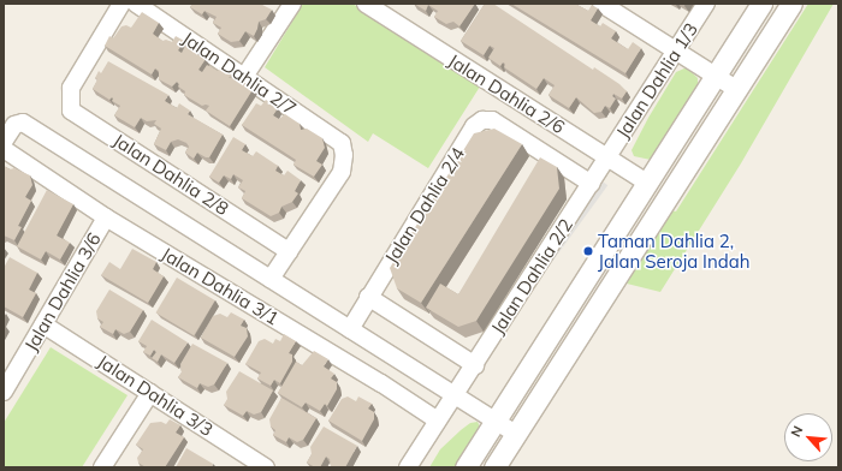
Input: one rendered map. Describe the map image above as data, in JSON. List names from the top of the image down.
{
  "streets": {
    "street": [
      "Jalan Dahlia 2/7",
      "Jalan Dahlia 1/3",
      "Jalan Dahlia 2/6",
      "Jalan Dahlia 2/8",
      "Jalan Dahlia 2/4",
      "Jalan Dahlia 2/2",
      "Jalan Dahlia 3/1",
      "Jalan Dahlia 3/6",
      "Jalan Dahlia 3/3"
    ]
  },
  "crossings": [
    ["Jalan Dahlia 2/7", "Jalan Dahlia 2/8"],
    ["Jalan Dahlia 1/3", "Jalan Dahlia 2/6"],
    ["Jalan Dahlia 1/3", "Jalan Dahlia 2/2"],
    ["Jalan Dahlia 2/6", "Jalan Dahlia 2/2"],
    ["Jalan Dahlia 2/4", "Jalan Dahlia 2/2"],
    ["Jalan Dahlia 2/2", "Jalan Dahlia 3/1"],
    ["Jalan Dahlia 3/1", "Jalan Dahlia 3/6"],
    ["Jalan Dahlia 3/6", "Jalan Dahlia 3/3"]
  ],
  "places": ["Taman Dahlia 2, Jalan Seroja Indah"],
  "north": "top left"
}
